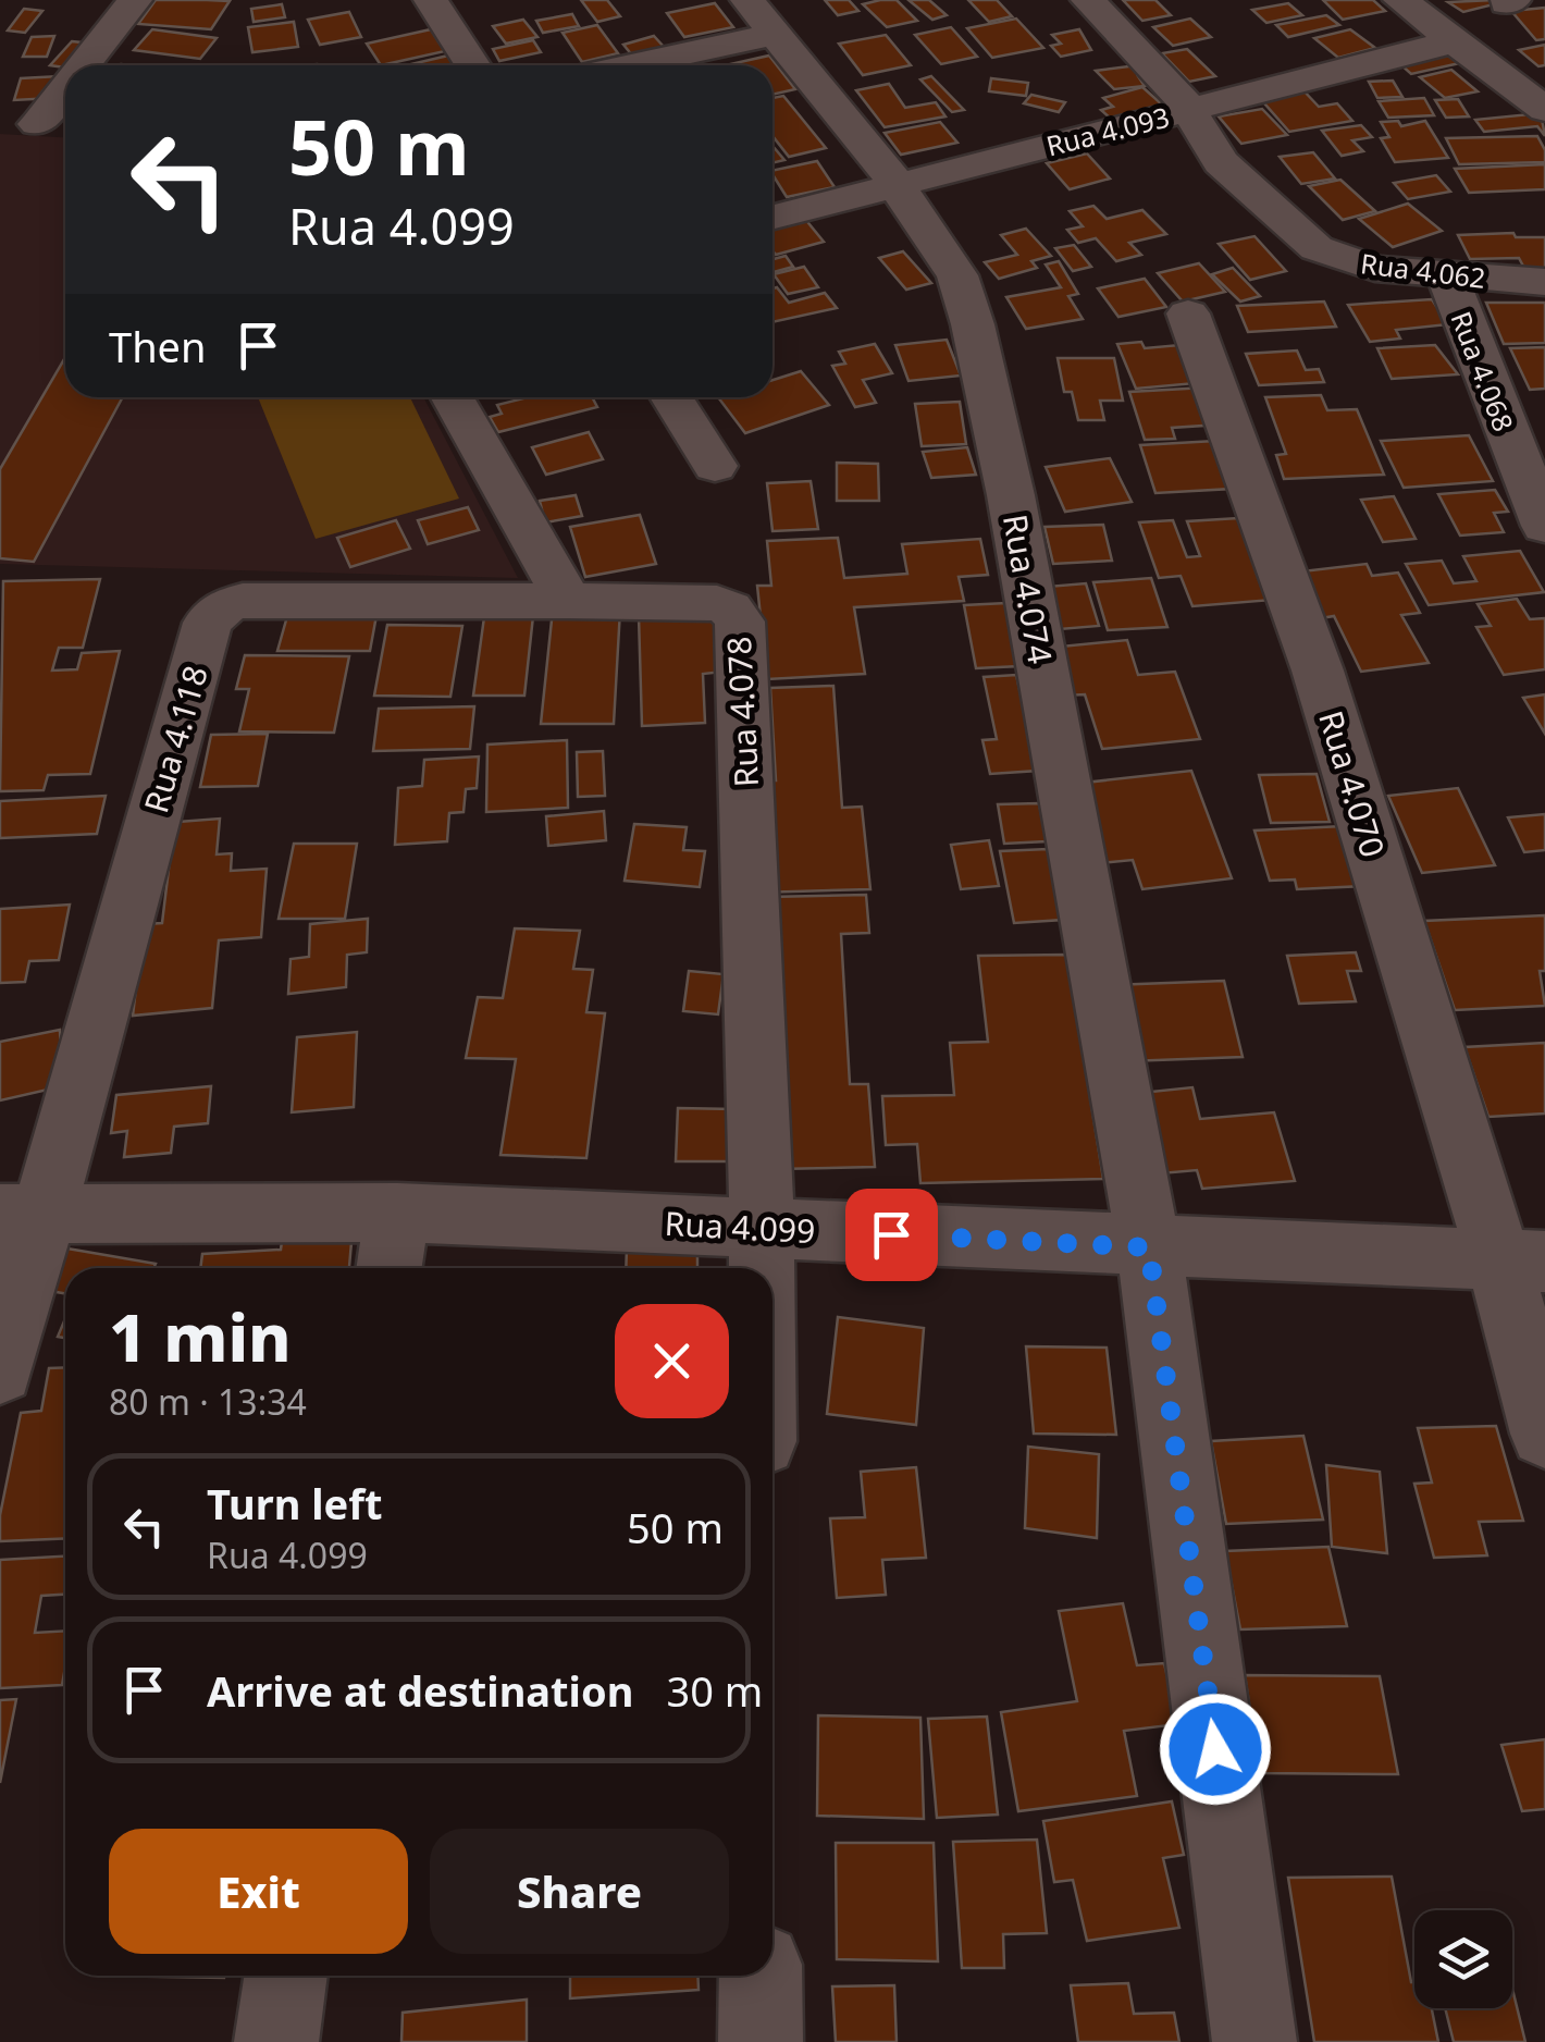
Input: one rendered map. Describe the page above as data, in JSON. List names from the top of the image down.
{
  "streets": {
    "street": [
      "Rua 4.093",
      "Rua 4.062",
      "Rua 4.068",
      "Rua 4.074",
      "Rua 4.078",
      "Rua 4.118",
      "Rua 4.070",
      "Rua 4.099"
    ]
  },
  "crossings": [
    ["Rua 4.093", "Rua 4.062"],
    ["Rua 4.093", "Rua 4.074"],
    ["Rua 4.062", "Rua 4.068"],
    ["Rua 4.074", "Rua 4.099"],
    ["Rua 4.078", "Rua 4.118"],
    ["Rua 4.078", "Rua 4.099"],
    ["Rua 4.118", "Rua 4.099"],
    ["Rua 4.070", "Rua 4.099"]
  ],
  "page": {
    "turn": ["50 m", "Rua 4.099"],
    "then": "Then",
    "heading": ["1 min", "80 m · 13:34"],
    "list": [
      {
        "name": "Turn left",
        "note": "Rua 4.099",
        "value": "50 m"
      },
      {
        "name": "Arrive at destination",
        "value": "30 m"
      }
    ],
    "buttons": ["Exit", "Share"]
  }
}
